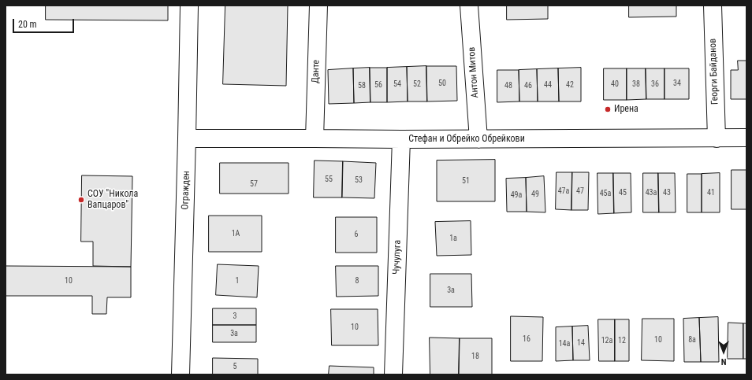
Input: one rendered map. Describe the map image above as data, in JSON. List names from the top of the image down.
{
  "streets": {
    "street": [
      "Данте",
      "Георги Байданов",
      "Антон Митов",
      "Стефан и Обрейко Обрейкови",
      "Огражден",
      "Чучулуга"
    ]
  },
  "crossings": [
    ["Данте", "Стефан и Обрейко Обрейкови"],
    ["Георги Байданов", "Стефан и Обрейко Обрейкови"],
    ["Антон Митов", "Стефан и Обрейко Обрейкови"],
    ["Стефан и Обрейко Обрейкови", "Огражден"],
    ["Стефан и Обрейко Обрейкови", "Чучулуга"]
  ],
  "places": ["Ирена", "СОУ \"Никола Вапцаров\""],
  "house_numbers": [
    "50",
    "34",
    "54",
    "52",
    "40",
    "38",
    "36",
    "56",
    "44",
    "42",
    "58",
    "48",
    "46",
    "55",
    "53",
    "51",
    "57",
    "47a",
    "47",
    "45",
    "43a",
    "43",
    "41",
    "45a",
    "49",
    "49a",
    "1А",
    "6",
    "1a",
    "10",
    "1",
    "8",
    "3a",
    "3",
    "10",
    "3a",
    "16",
    "10",
    "8a",
    "12a",
    "12",
    "14",
    "14a",
    "18",
    "5"
  ],
  "scale_bar": "20 m",
  "north": "bottom"
}
